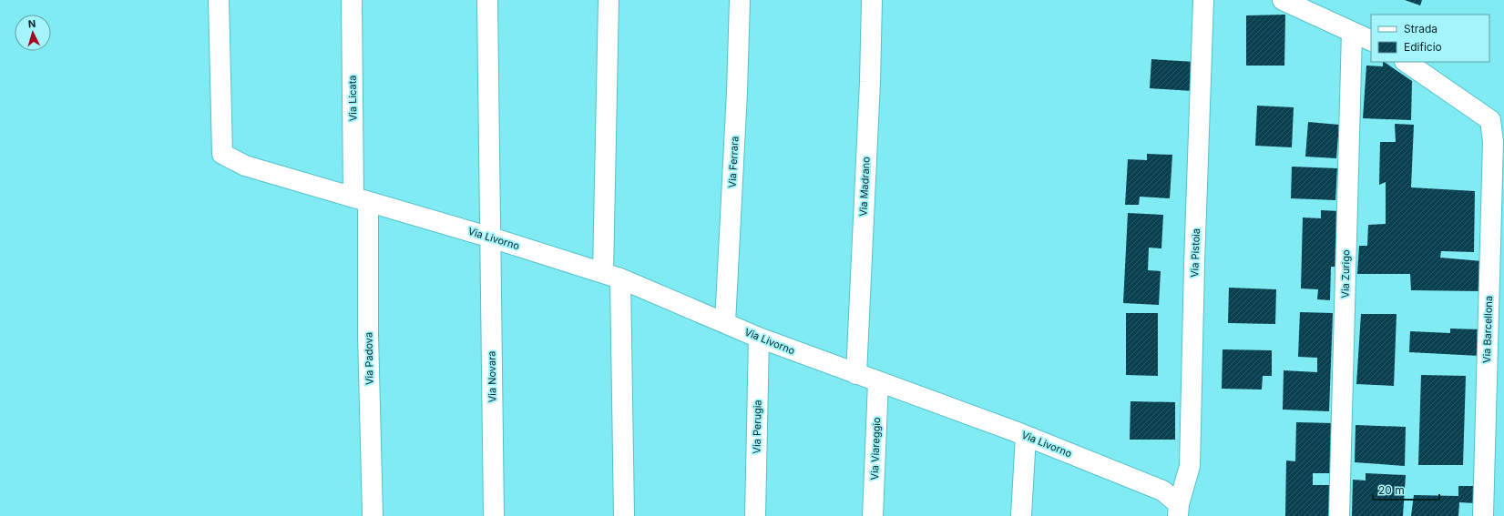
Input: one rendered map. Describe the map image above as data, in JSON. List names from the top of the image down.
{
  "streets": {
    "street": [
      "Via Licata",
      "Via Ferrara",
      "Via Madrano",
      "Via Livorno",
      "Via Pistoia",
      "Via Zurigo",
      "Via Barcellona",
      "Via Padova",
      "Via Novara",
      "Via Perugia",
      "Via Viareggio"
    ]
  },
  "crossings": [
    ["Via Licata", "Via Livorno"],
    ["Via Licata", "Via Padova"],
    ["Via Ferrara", "Via Livorno"],
    ["Via Madrano", "Via Livorno"],
    ["Via Livorno", "Via Pistoia"],
    ["Via Livorno", "Via Padova"],
    ["Via Livorno", "Via Novara"],
    ["Via Livorno", "Via Perugia"],
    ["Via Livorno", "Via Viareggio"]
  ],
  "legend": ["Strada", "Edificio"],
  "scale_bar": "20 m",
  "north": "top"
}
